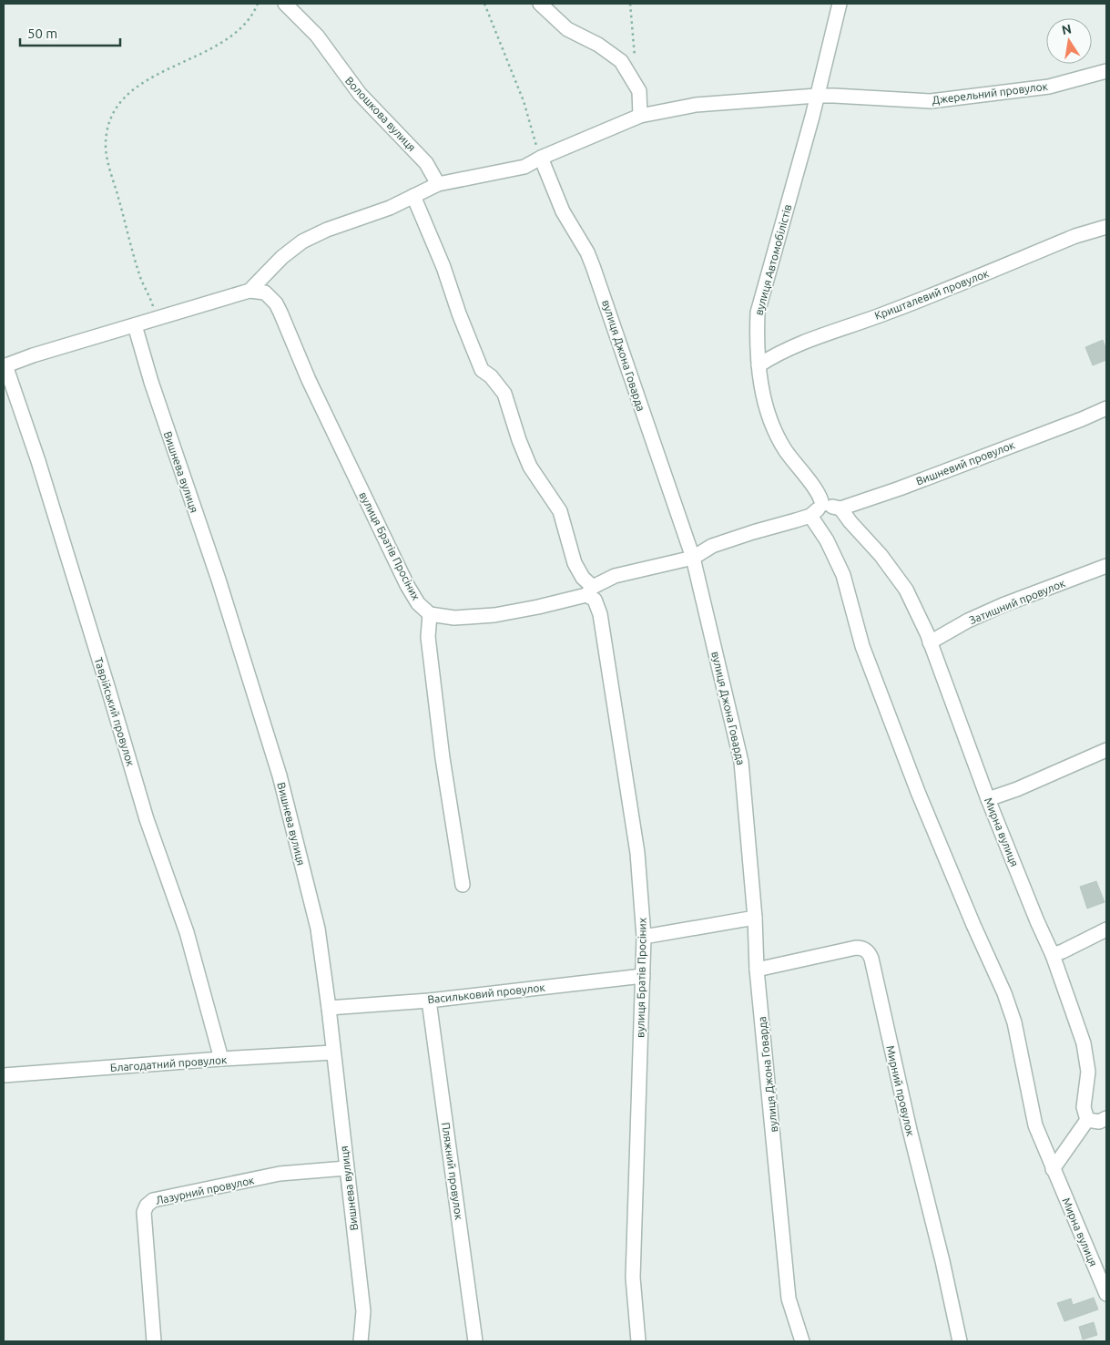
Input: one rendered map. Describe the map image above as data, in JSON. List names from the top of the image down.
{
  "streets": {
    "street": [
      "Джерельний провулок",
      "Волошкова вулиця",
      "вулиця Автомобілістів",
      "Кришталевий провулок",
      "вулиця Джона Говарда",
      "Вишневий провулок",
      "Вишнева вулиця",
      "вулиця Братів Просіних",
      "Затишний провулок",
      "Таврійський провулок",
      "Мирна вулиця",
      "Васильковий провулок",
      "Благодатний провулок",
      "Мирний провулок",
      "Пляжний провулок",
      "Лазурний провулок"
    ]
  },
  "crossings": [
    ["Джерельний провулок", "Волошкова вулиця"],
    ["Джерельний провулок", "вулиця Автомобілістів"],
    ["Джерельний провулок", "вулиця Джона Говарда"],
    ["Джерельний провулок", "вулиця Братів Просіних"],
    ["вулиця Автомобілістів", "Кришталевий провулок"],
    ["вулиця Джона Говарда", "Мирний провулок"],
    ["Вишневий провулок", "Мирна вулиця"],
    ["Вишнева вулиця", "Васильковий провулок"],
    ["Вишнева вулиця", "Благодатний провулок"],
    ["Вишнева вулиця", "Лазурний провулок"],
    ["вулиця Братів Просіних", "Васильковий провулок"],
    ["Затишний провулок", "Мирна вулиця"],
    ["Таврійський провулок", "Благодатний провулок"],
    ["Васильковий провулок", "Пляжний провулок"]
  ],
  "scale_bar": "50 m",
  "north": "top"
}
